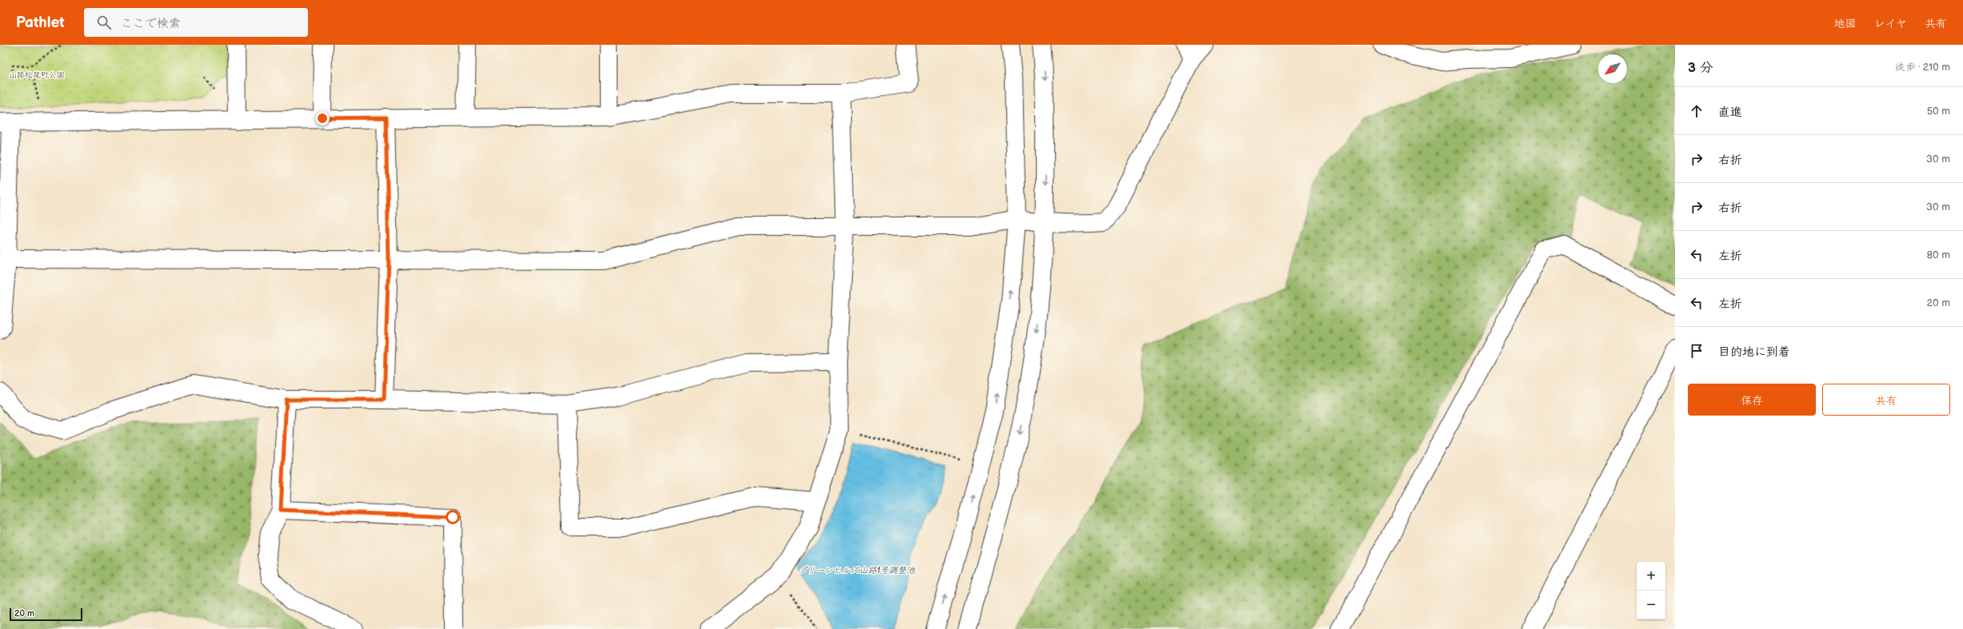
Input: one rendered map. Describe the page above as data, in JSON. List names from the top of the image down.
{
  "water": ["グリーンヒルズ山路1号調整池"],
  "parks": ["山路松尾町公園"],
  "scale_bar": "20 m",
  "north": "bottom left",
  "page": {
    "header": "Pathlet",
    "search": "ここで検索",
    "nav": ["地図", "レイヤ", "共有"],
    "heading": ["3 分", "徒歩 · 210 m"],
    "list": [
      ["直進", "50 m"],
      ["右折", "30 m"],
      ["右折", "30 m"],
      ["左折", "80 m"],
      ["左折", "20 m"],
      "目的地に到着"
    ],
    "buttons": ["保存", "共有"],
    "map_buttons": ["+", "−"],
    "scale": "20 m"
  }
}
